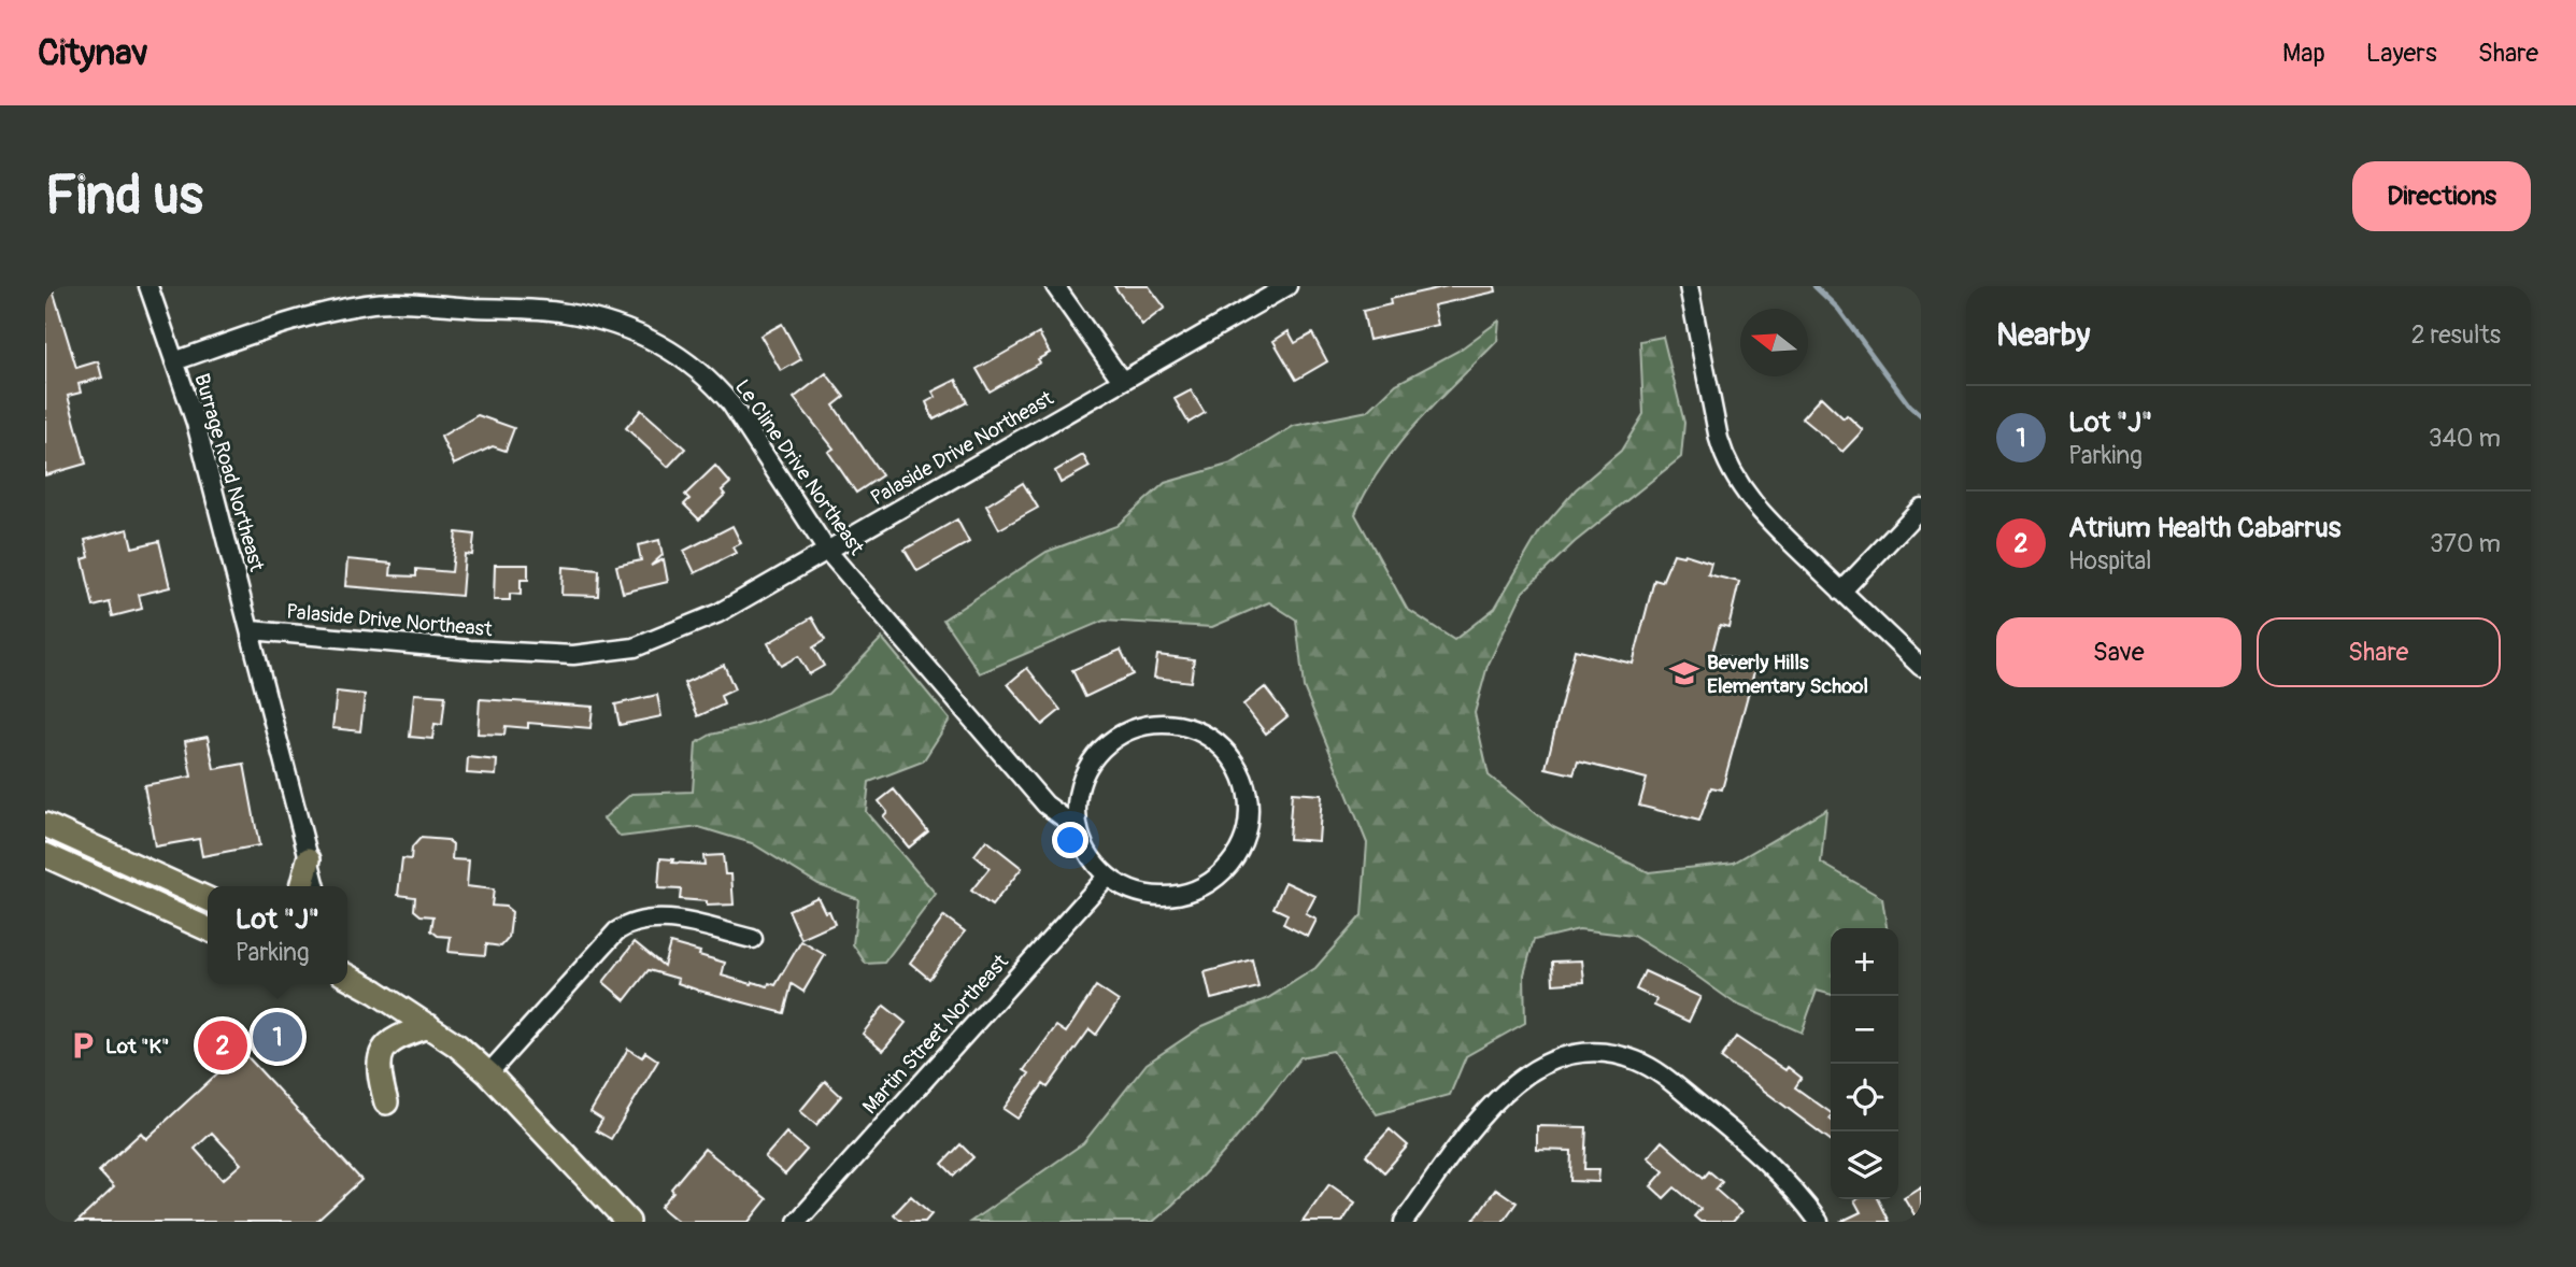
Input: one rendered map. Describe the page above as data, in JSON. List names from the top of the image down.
{
  "streets": {
    "street": [
      "Palaside Drive Northeast",
      "Le Cline Drive Northeast",
      "Burrage Road Northeast",
      "Martin Street Northeast"
    ]
  },
  "crossings": [
    ["Palaside Drive Northeast", "Le Cline Drive Northeast"],
    ["Palaside Drive Northeast", "Burrage Road Northeast"],
    ["Le Cline Drive Northeast", "Burrage Road Northeast"],
    ["Le Cline Drive Northeast", "Martin Street Northeast"]
  ],
  "places": {
    "school or university": ["Beverly Hills Elementary School"],
    "parking": ["Lot \"K\""]
  },
  "north": "left",
  "page": {
    "header": "Citynav",
    "nav": ["Map", "Layers", "Share"],
    "buttons": [
      "Directions",
      ["Save", "Share"]
    ],
    "title": "Find us",
    "heading": ["Nearby", "2 results"],
    "list": [
      {
        "mark": "1",
        "name": "Lot \"J\"",
        "note": "Parking",
        "value": "340 m"
      },
      {
        "mark": "2",
        "name": "Atrium Health Cabarrus",
        "note": "Hospital",
        "value": "370 m"
      }
    ],
    "popup": ["Lot \"J\"", "Parking"],
    "map_buttons": ["+", "−"],
    "pins": ["1", "2"]
  }
}
